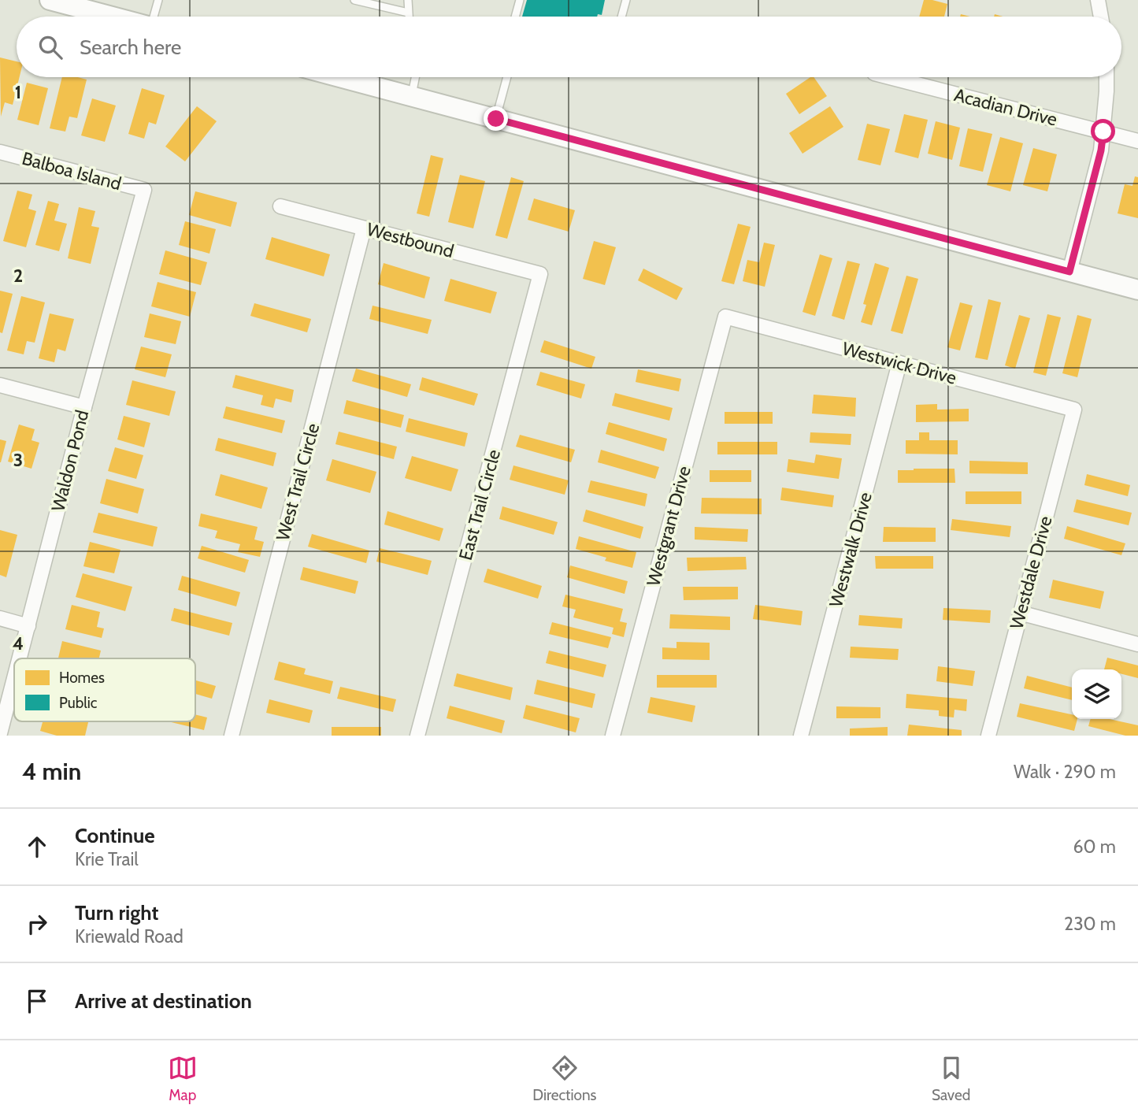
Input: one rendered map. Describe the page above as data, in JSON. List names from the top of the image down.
{
  "streets": {
    "street": [
      "Acadian Drive",
      "Balboa Island",
      "Westbound",
      "Westwick Drive",
      "Waldon Pond",
      "West Trail Circle",
      "East Trail Circle",
      "Westgrant Drive",
      "Westwalk Drive",
      "Westdale Drive"
    ]
  },
  "crossings": [
    ["Balboa Island", "Waldon Pond"],
    ["Westbound", "West Trail Circle"],
    ["Westbound", "East Trail Circle"],
    ["Westwick Drive", "Westgrant Drive"],
    ["Westwick Drive", "Westwalk Drive"],
    ["Westwick Drive", "Westdale Drive"]
  ],
  "legend": ["Homes", "Public"],
  "page": {
    "search": "Search here",
    "heading": ["4 min", "Walk · 290 m"],
    "list": [
      ["Continue", "Krie Trail", "60 m"],
      ["Turn right", "Kriewald Road", "230 m"],
      "Arrive at destination"
    ],
    "nav": ["Map", "Directions", "Saved"]
  },
  "grid": {
    "rows": [
      "1",
      "2",
      "3",
      "4"
    ]
  }
}
